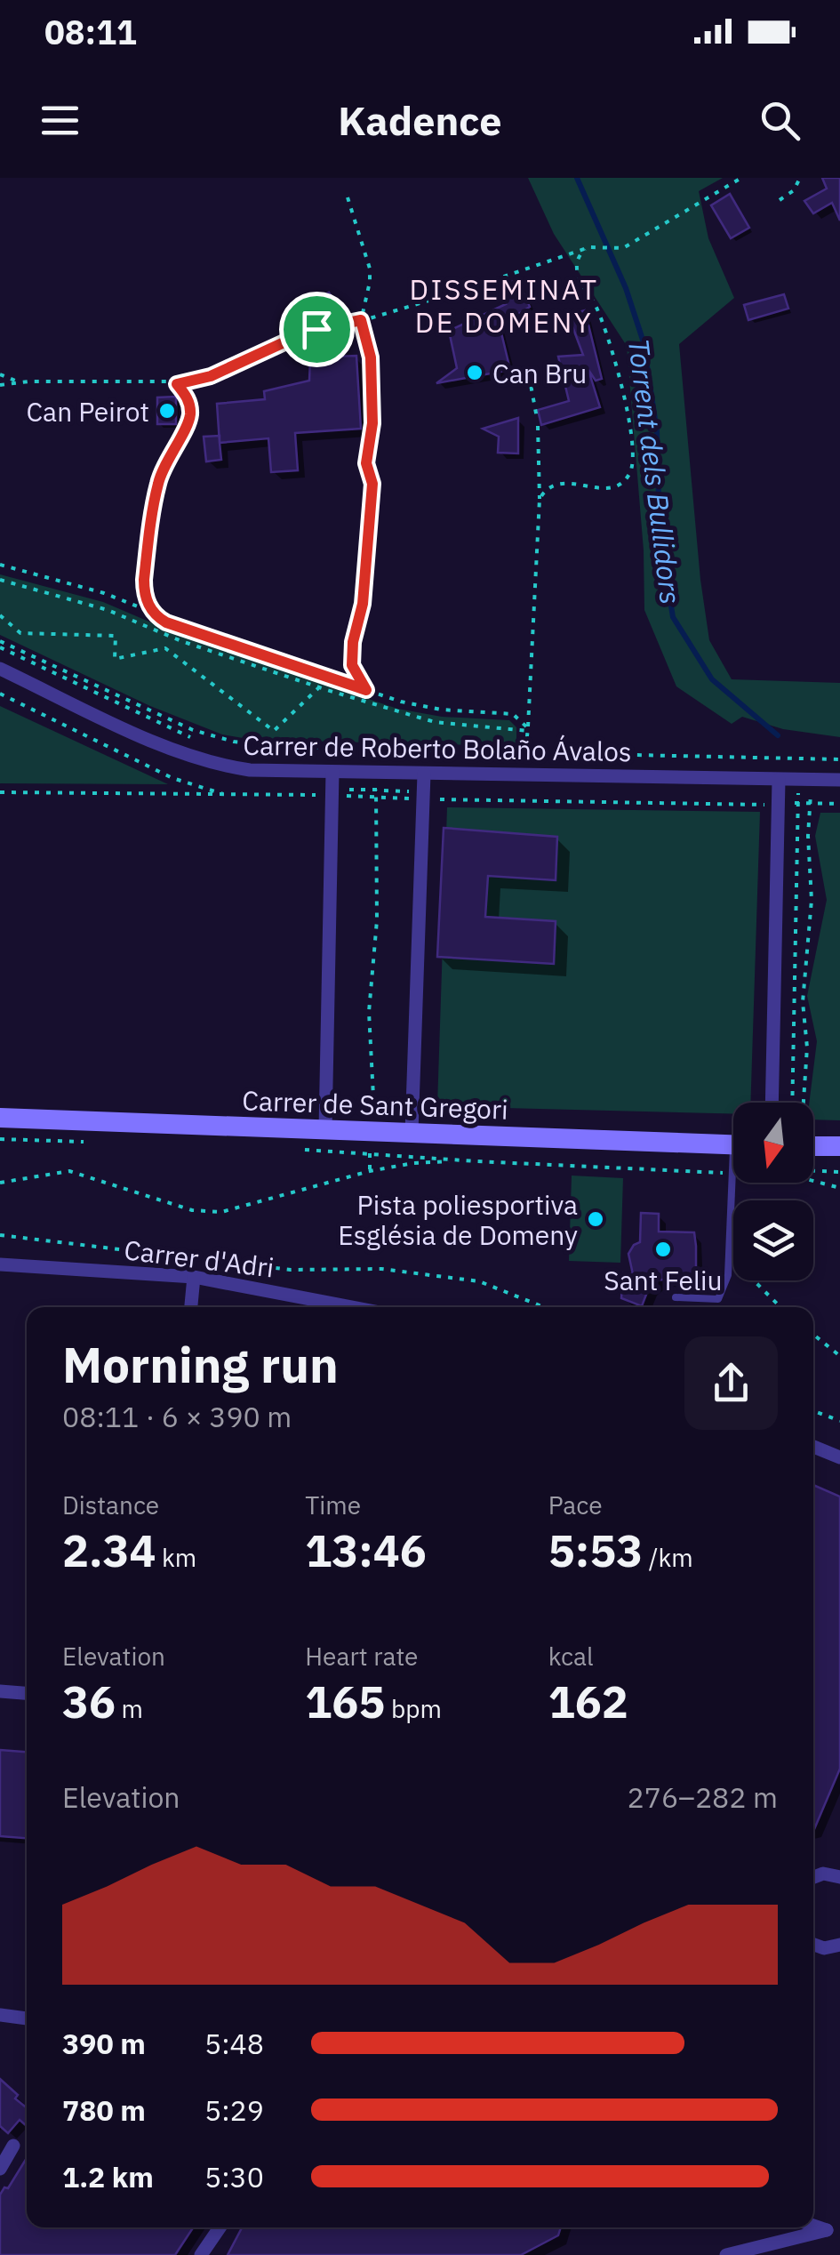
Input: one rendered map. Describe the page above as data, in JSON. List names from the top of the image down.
{
  "streets": {
    "main road": ["Carrer de Sant Gregori"],
    "street": ["Carrer de Roberto Bolaño Ávalos", "Carrer d'Adri"]
  },
  "districts": ["DISSEMINAT DE DOMENY"],
  "water": ["Torrent dels Bullidors"],
  "places": [
    "Can Bru",
    "Can Peirot",
    "Pista poliesportiva Església de Domeny",
    "Sant Feliu"
  ],
  "north": "bottom",
  "page": {
    "status": "08:11",
    "header": "Kadence",
    "heading": ["Morning run", "08:11 · 6 × 390 m"],
    "stats": [
      ["Distance", "2.34 km"],
      ["Time", "13:46"],
      ["Pace", "5:53 /km"],
      ["Elevation", "36 m"],
      ["Heart rate", "165 bpm"],
      ["kcal", "162"]
    ],
    "chart": ["Elevation", "276–282 m"],
    "list": [
      {
        "name": "390 m",
        "note": "5:48"
      },
      {
        "name": "780 m",
        "note": "5:29"
      },
      {
        "name": "1.2 km",
        "note": "5:30"
      }
    ]
  }
}
